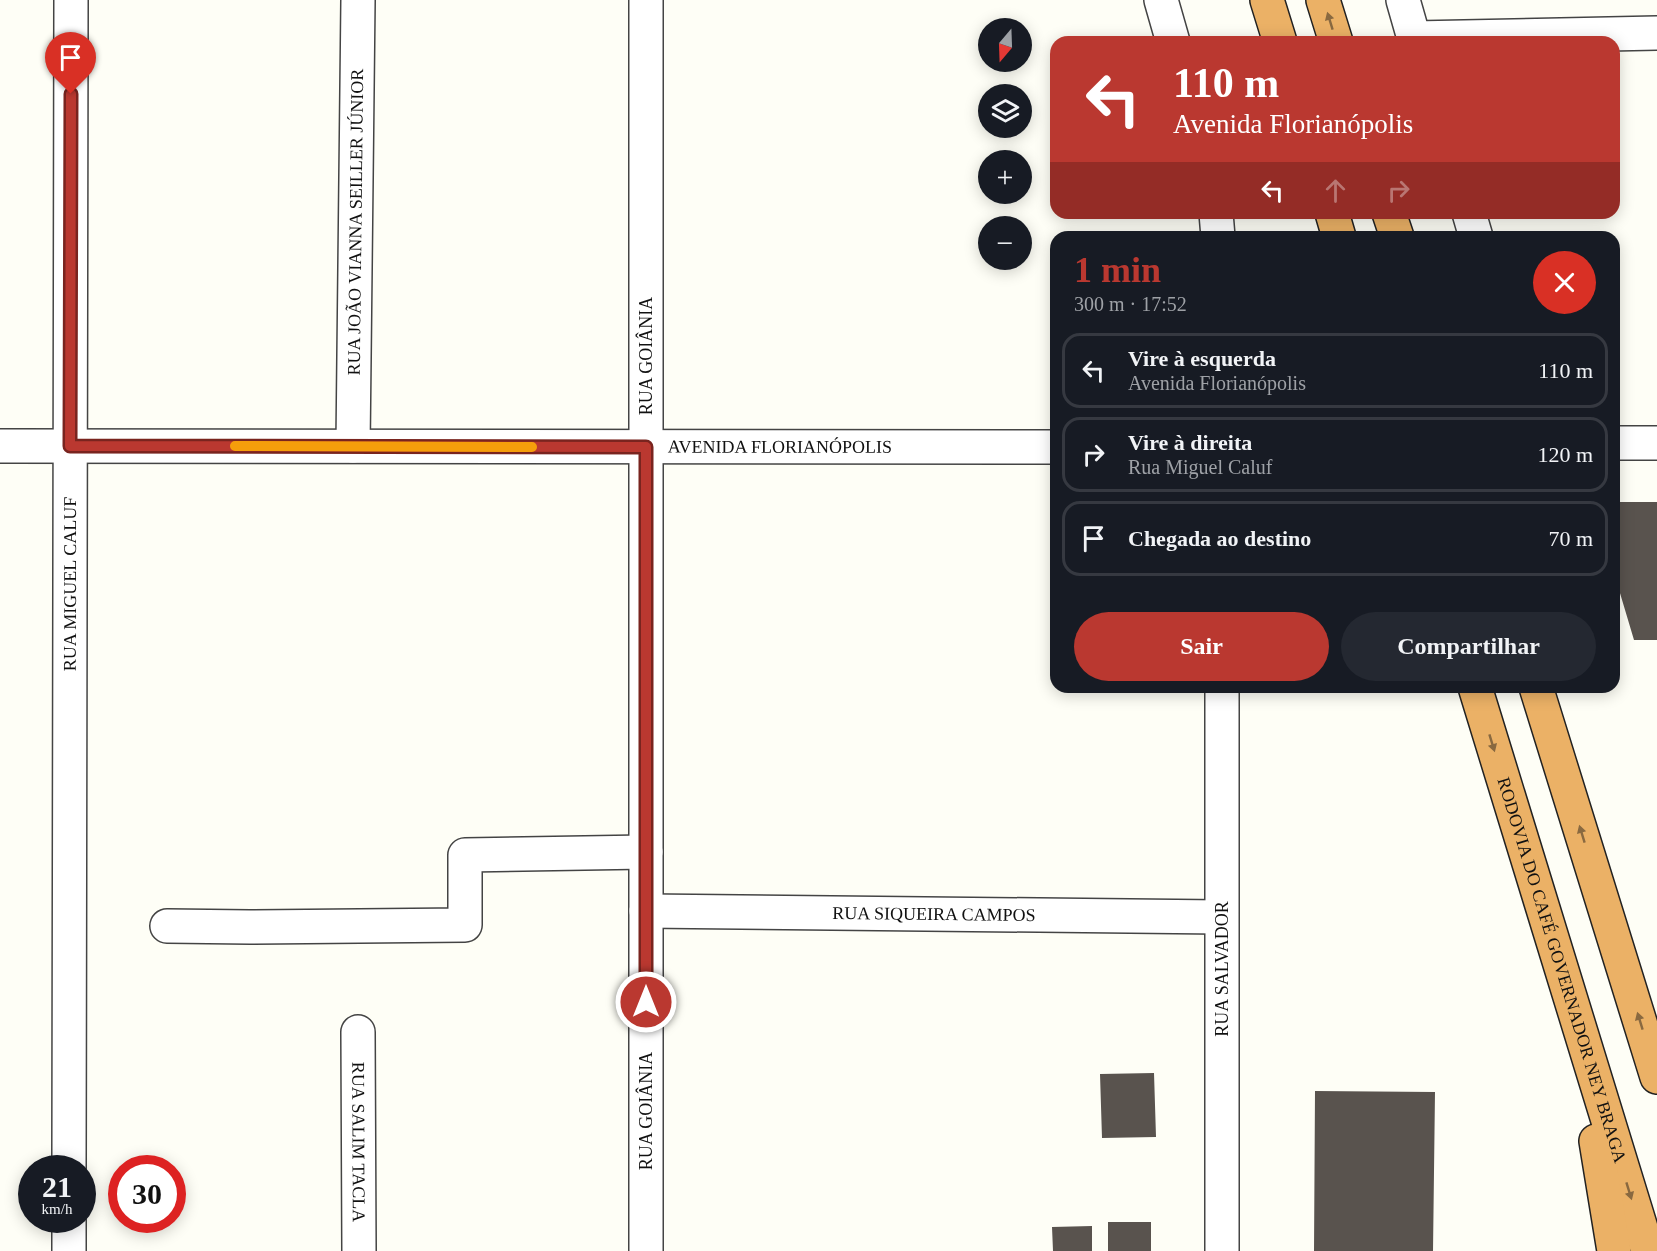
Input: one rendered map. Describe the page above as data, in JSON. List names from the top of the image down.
{
  "streets": {
    "highway": ["RODOVIA DO CAFÉ GOVERNADOR NEY BRAGA"],
    "street": [
      "RUA JOÃO VIANNA SEILLER JÚNIOR",
      "RUA GOIÂNIA",
      "AVENIDA FLORIANÓPOLIS",
      "RUA MIGUEL CALUF",
      "RUA SIQUEIRA CAMPOS",
      "RUA SALVADOR",
      "RUA SALIM TACLA"
    ]
  },
  "crossings": [
    ["RUA JOÃO VIANNA SEILLER JÚNIOR", "AVENIDA FLORIANÓPOLIS"],
    ["RUA GOIÂNIA", "AVENIDA FLORIANÓPOLIS"],
    ["RUA GOIÂNIA", "RUA SIQUEIRA CAMPOS"],
    ["AVENIDA FLORIANÓPOLIS", "RUA MIGUEL CALUF"],
    ["RUA SIQUEIRA CAMPOS", "RUA SALVADOR"]
  ],
  "north": "bottom",
  "page": {
    "map_buttons": ["+", "−"],
    "turn": ["110 m", "Avenida Florianópolis"],
    "heading": ["1 min", "300 m · 17:52"],
    "list": [
      {
        "name": "Vire à esquerda",
        "note": "Avenida Florianópolis",
        "value": "110 m"
      },
      {
        "name": "Vire à direita",
        "note": "Rua Miguel Caluf",
        "value": "120 m"
      },
      {
        "name": "Chegada ao destino",
        "value": "70 m"
      }
    ],
    "buttons": ["Sair", "Compartilhar"],
    "speed": "21 km/h",
    "limit": "30"
  }
}
